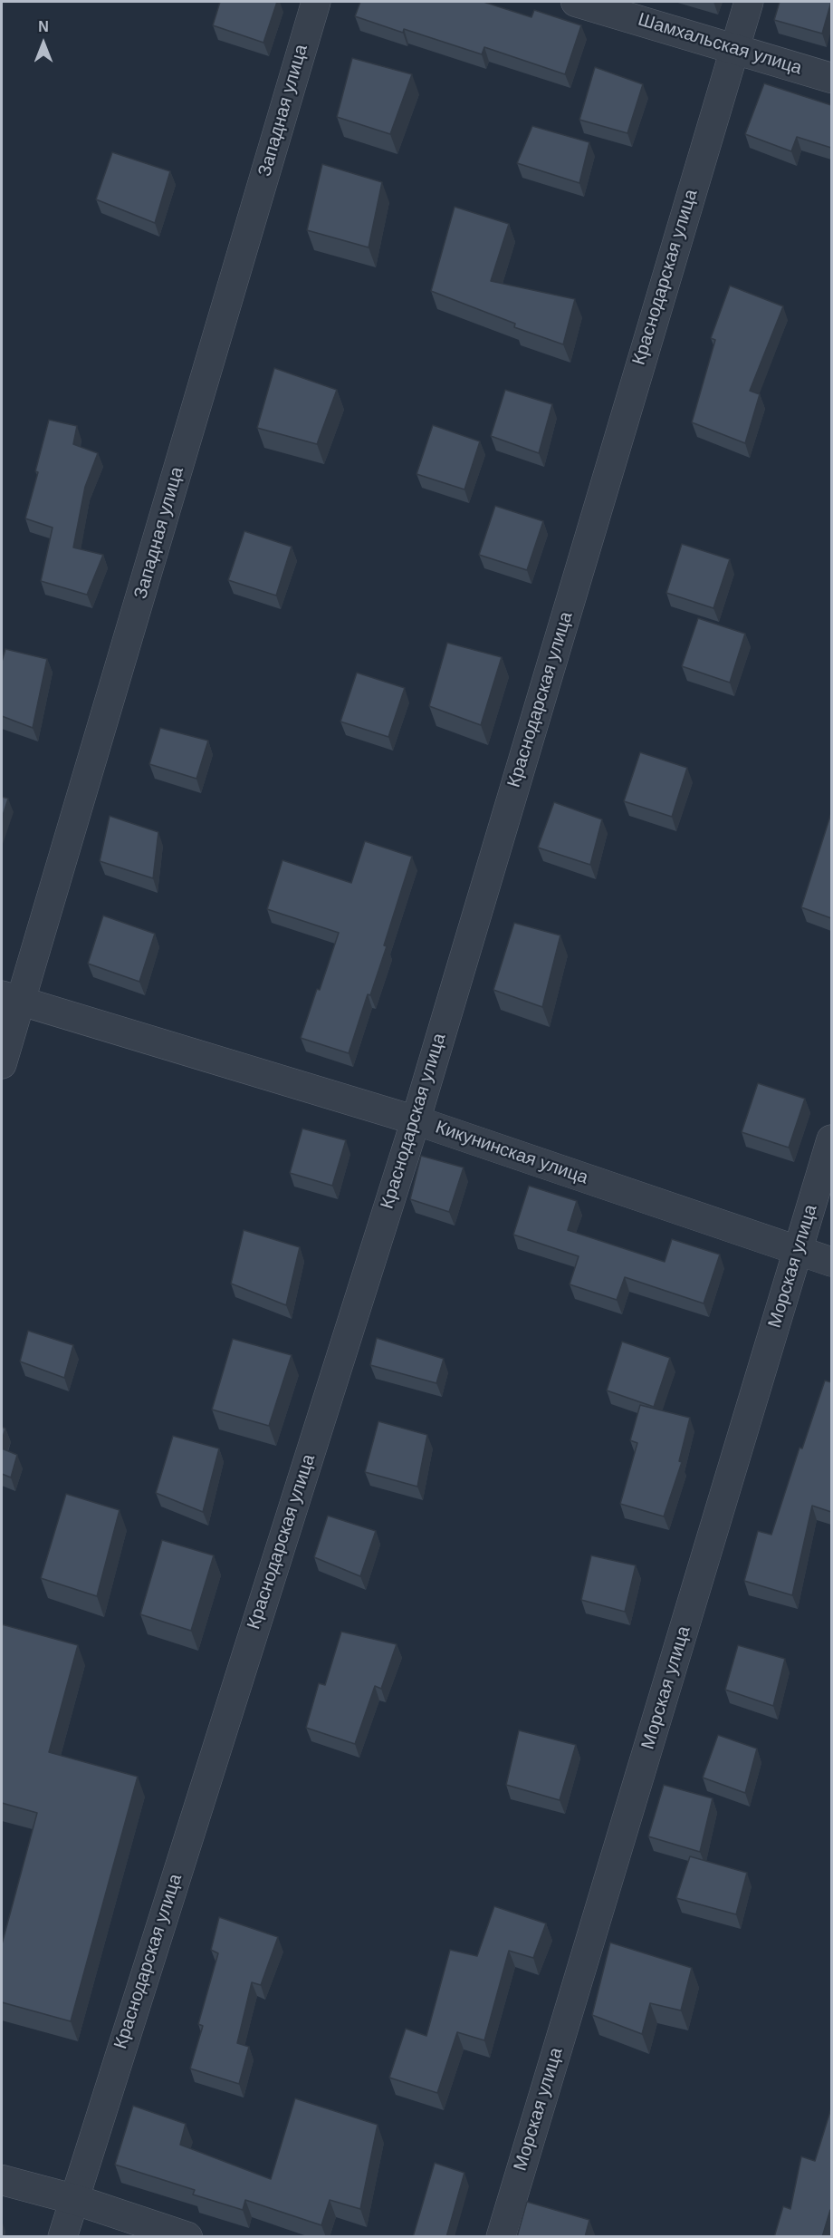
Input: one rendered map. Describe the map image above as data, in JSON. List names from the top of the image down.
{
  "streets": {
    "street": [
      "Шамхальская улица",
      "Западная улица",
      "Краснодарская улица",
      "Кикунинская улица",
      "Морская улица"
    ]
  },
  "crossings": [
    ["Шамхальская улица", "Краснодарская улица"],
    ["Западная улица", "Кикунинская улица"],
    ["Краснодарская улица", "Кикунинская улица"],
    ["Кикунинская улица", "Морская улица"]
  ],
  "north": "top"
}
